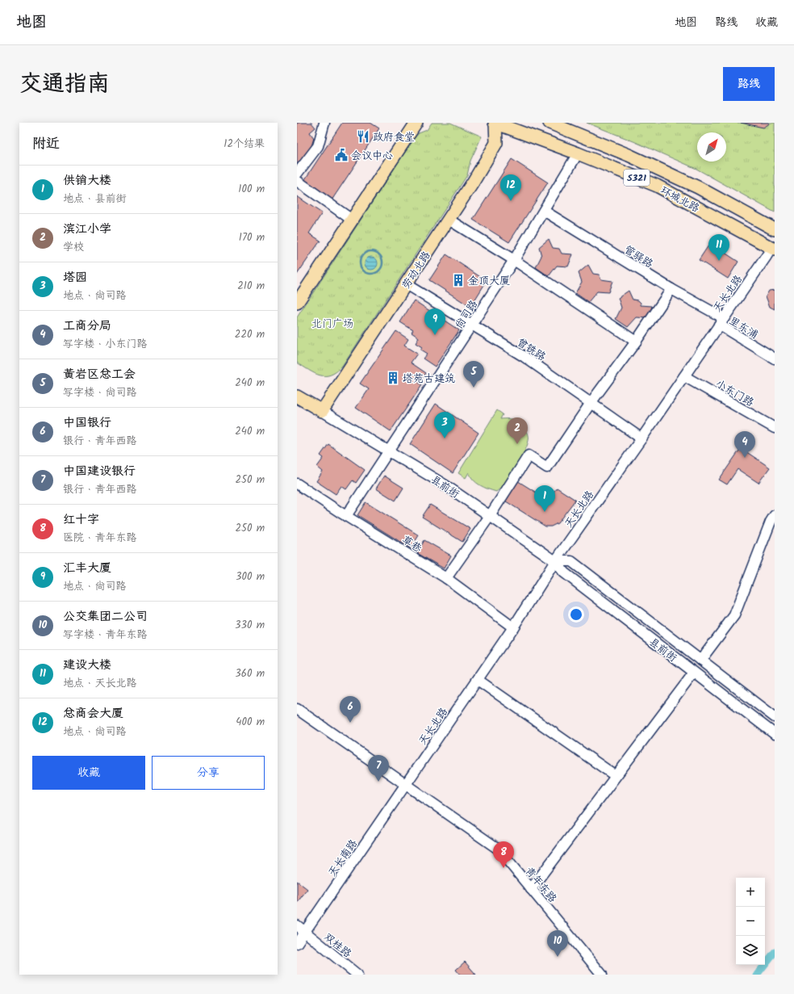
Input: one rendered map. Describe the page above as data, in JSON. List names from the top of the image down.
{
  "streets": {
    "main road": [
      "S321",
      "环城北路",
      "劳动北路",
      "县前街"
    ],
    "street": [
      "管驿路",
      "天长北路",
      "尚司路",
      "里东浦",
      "曾铣路",
      "小东门路",
      "草巷",
      "天长南路",
      "青年东路",
      "双桂路"
    ]
  },
  "crossings": [
    ["环城北路", "劳动北路"],
    ["环城北路", "天长北路"],
    ["环城北路", "尚司路"],
    ["管驿路", "天长北路"],
    ["管驿路", "尚司路"],
    ["管驿路", "里东浦"],
    ["劳动北路", "曾铣路"],
    ["劳动北路", "县前街"],
    ["天长北路", "里东浦"],
    ["天长北路", "曾铣路"],
    ["天长北路", "小东门路"],
    ["天长北路", "县前街"],
    ["天长北路", "草巷"],
    ["天长北路", "天长南路"],
    ["天长北路", "青年东路"],
    ["尚司路", "曾铣路"],
    ["尚司路", "县前街"],
    ["尚司路", "草巷"],
    ["天长南路", "青年东路"],
    ["天长南路", "双桂路"]
  ],
  "parks": ["北门广场"],
  "places": {
    "restaurant": ["政府食堂"],
    "public building": ["会议中心"],
    "building": ["金顶大厦", "塔苑古建筑"]
  },
  "north": "top right",
  "page": {
    "header": "地图",
    "nav": ["地图", "路线", "收藏"],
    "title": "交通指南",
    "buttons": [
      "路线",
      ["收藏", "分享"]
    ],
    "heading": ["附近", "12个结果"],
    "list": [
      {
        "mark": "1",
        "name": "供销大楼",
        "note": "地点 · 县前街",
        "value": "100 m"
      },
      {
        "mark": "2",
        "name": "滨江小学",
        "note": "学校",
        "value": "170 m"
      },
      {
        "mark": "3",
        "name": "塔园",
        "note": "地点 · 尚司路",
        "value": "210 m"
      },
      {
        "mark": "4",
        "name": "工商分局",
        "note": "写字楼 · 小东门路",
        "value": "220 m"
      },
      {
        "mark": "5",
        "name": "黄岩区总工会",
        "note": "写字楼 · 尚司路",
        "value": "240 m"
      },
      {
        "mark": "6",
        "name": "中国银行",
        "note": "银行 · 青年西路",
        "value": "240 m"
      },
      {
        "mark": "7",
        "name": "中国建设银行",
        "note": "银行 · 青年西路",
        "value": "250 m"
      },
      {
        "mark": "8",
        "name": "红十字",
        "note": "医院 · 青年东路",
        "value": "250 m"
      },
      {
        "mark": "9",
        "name": "汇丰大厦",
        "note": "地点 · 尚司路",
        "value": "300 m"
      },
      {
        "mark": "10",
        "name": "公交集团二公司",
        "note": "写字楼 · 青年东路",
        "value": "330 m"
      },
      {
        "mark": "11",
        "name": "建设大楼",
        "note": "地点 · 天长北路",
        "value": "360 m"
      },
      {
        "mark": "12",
        "name": "总商会大厦",
        "note": "地点 · 尚司路",
        "value": "400 m"
      }
    ],
    "pins": [
      "12",
      "11",
      "9",
      "5",
      "3",
      "2",
      "4",
      "1",
      "6",
      "7",
      "8",
      "10"
    ],
    "map_buttons": ["+", "−"]
  }
}
